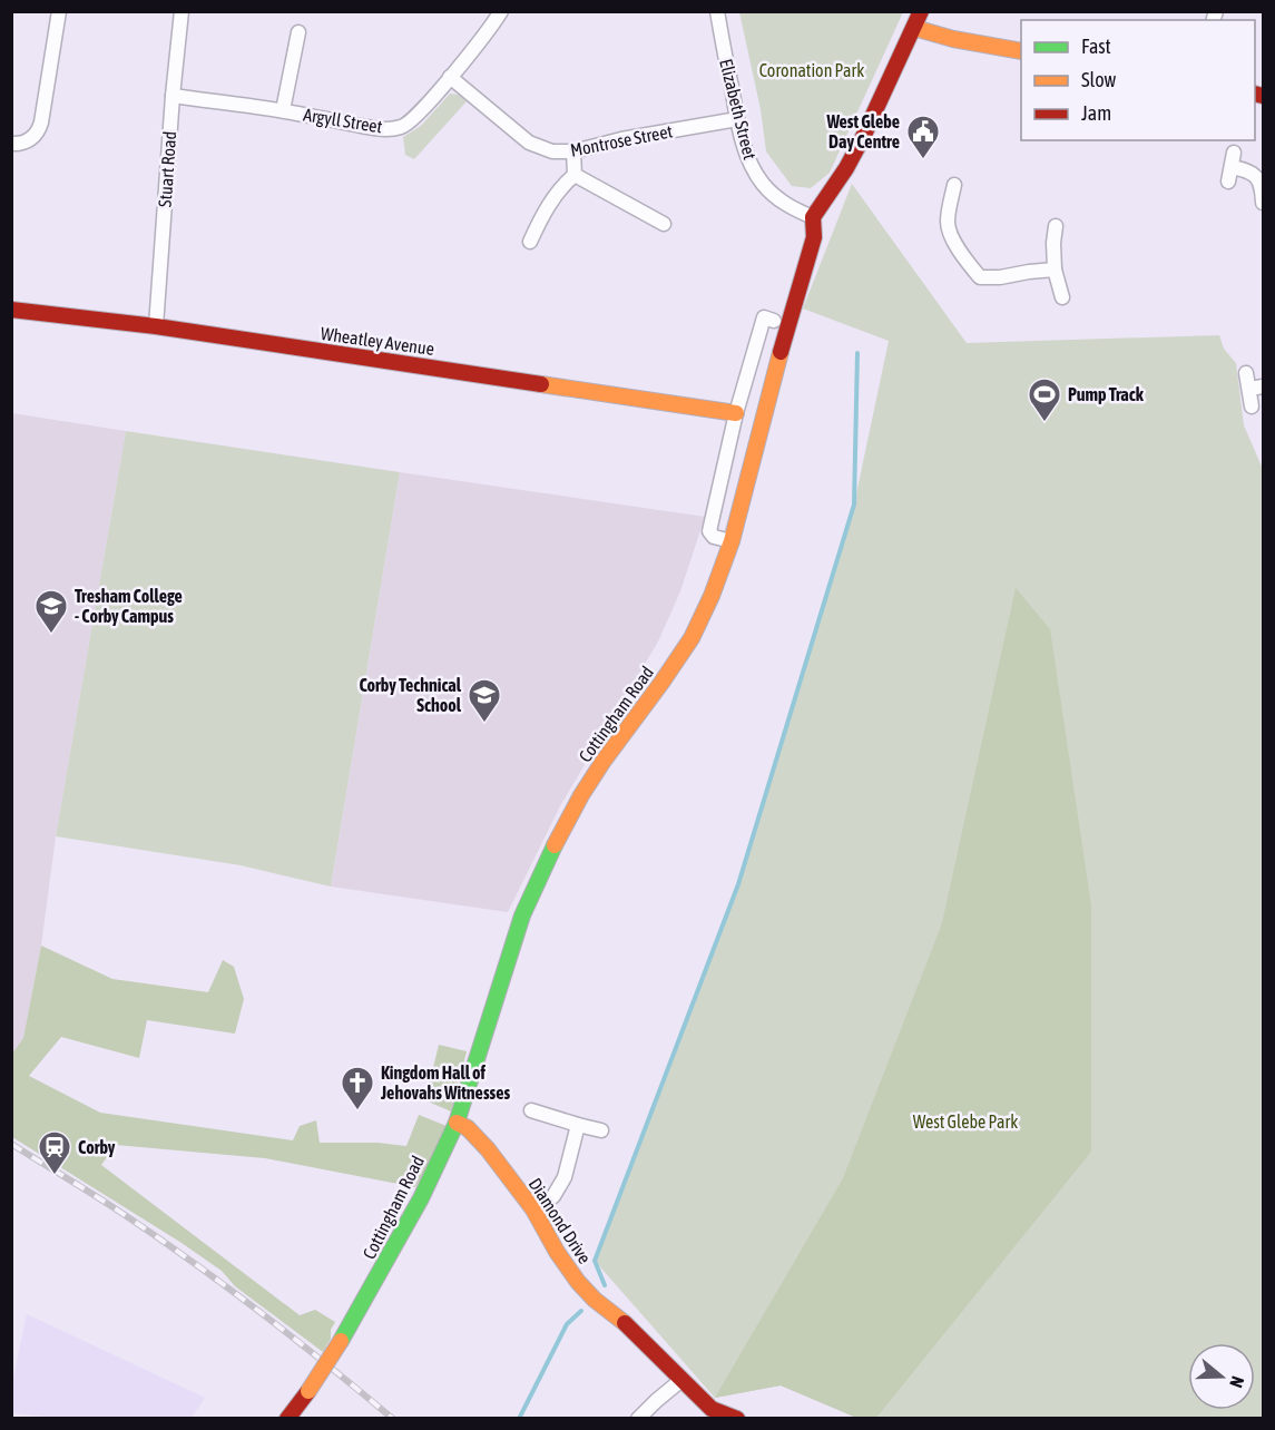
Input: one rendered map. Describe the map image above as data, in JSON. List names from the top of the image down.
{
  "streets": {
    "street": [
      "Elizabeth Street",
      "Argyll Street",
      "Montrose Street",
      "Stuart Road",
      "Wheatley Avenue",
      "Cottingham Road",
      "Diamond Drive"
    ]
  },
  "crossings": [
    ["Elizabeth Street", "Montrose Street"],
    ["Elizabeth Street", "Cottingham Road"],
    ["Argyll Street", "Montrose Street"],
    ["Argyll Street", "Stuart Road"],
    ["Stuart Road", "Wheatley Avenue"],
    ["Cottingham Road", "Diamond Drive"]
  ],
  "parks": ["Coronation Park", "West Glebe Park"],
  "places": {
    "public building": ["West Glebe Day Centre"],
    "sports": ["Pump Track"],
    "school or university": ["Tresham College - Corby Campus", "Corby Technical School"],
    "church": ["Kingdom Hall of Jehovahs Witnesses"],
    "station": ["Corby"]
  },
  "legend": ["Fast", "Slow", "Jam"],
  "north": "right"
}
